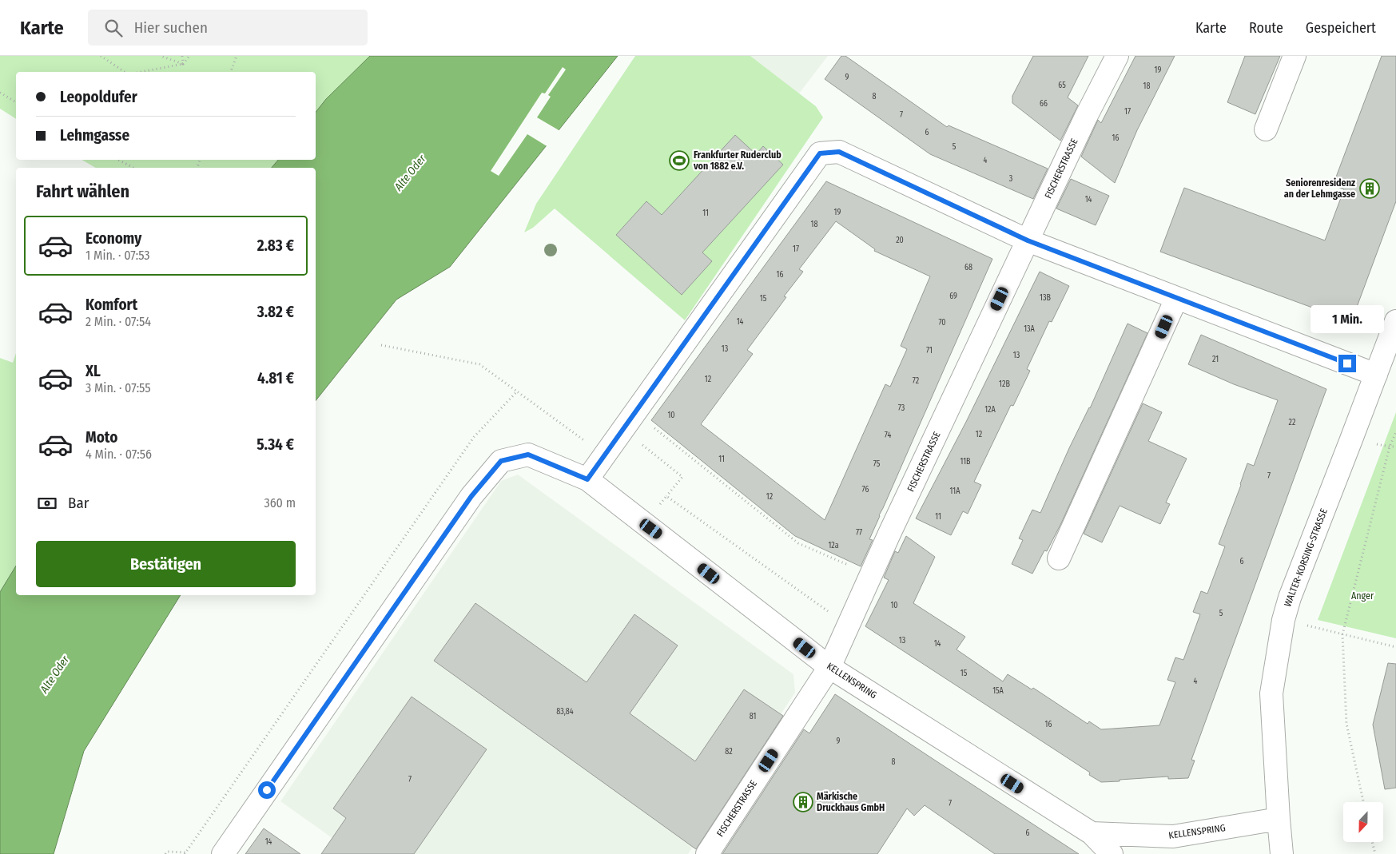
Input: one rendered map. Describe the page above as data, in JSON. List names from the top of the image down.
{
  "streets": {
    "street": ["FISCHERSTRASSE", "WALTER-KORSING-STRASSE", "KELLENSPRING"]
  },
  "crossings": [
    ["FISCHERSTRASSE", "KELLENSPRING"],
    ["WALTER-KORSING-STRASSE", "KELLENSPRING"]
  ],
  "water": ["Alte Oder"],
  "parks": ["Anger"],
  "places": {
    "sports": ["Frankfurter Ruderclub von 1882 e.V."],
    "building": ["Seniorenresidenz an der Lehmgasse", "Märkische Druckhaus GmbH"]
  },
  "house_numbers": [
    "19",
    "9",
    "65",
    "18",
    "8",
    "66",
    "17",
    "7",
    "6",
    "16",
    "5",
    "4",
    "3",
    "14",
    "19",
    "11",
    "18",
    "20",
    "17",
    "68",
    "16",
    "69",
    "13B",
    "15",
    "14",
    "70",
    "13A",
    "13",
    "71",
    "13",
    "21",
    "12",
    "72",
    "12B",
    "73",
    "12A",
    "10",
    "22",
    "12",
    "74",
    "11",
    "11B",
    "75",
    "7",
    "76",
    "11A",
    "12",
    "11",
    "77",
    "12a",
    "6",
    "10",
    "5",
    "13",
    "14",
    "15",
    "4",
    "15A",
    "83,84",
    "81",
    "16",
    "9",
    "82",
    "8",
    "7",
    "7",
    "6",
    "14"
  ],
  "north": "bottom",
  "page": {
    "header": "Karte",
    "search": "Hier suchen",
    "nav": ["Karte", "Route", "Gespeichert"],
    "banner": ["Leopoldufer", "Lehmgasse"],
    "heading": "Fahrt wählen",
    "list": [
      {
        "name": "Economy",
        "note": "1 Min. · 07:53",
        "value": "2.83 €"
      },
      {
        "name": "Komfort",
        "note": "2 Min. · 07:54",
        "value": "3.82 €"
      },
      {
        "name": "XL",
        "note": "3 Min. · 07:55",
        "value": "4.81 €"
      },
      {
        "name": "Moto",
        "note": "4 Min. · 07:56",
        "value": "5.34 €"
      }
    ],
    "bubble": "1 Min.",
    "pay": ["Bar", "360 m"],
    "buttons": "Bestätigen"
  }
}
